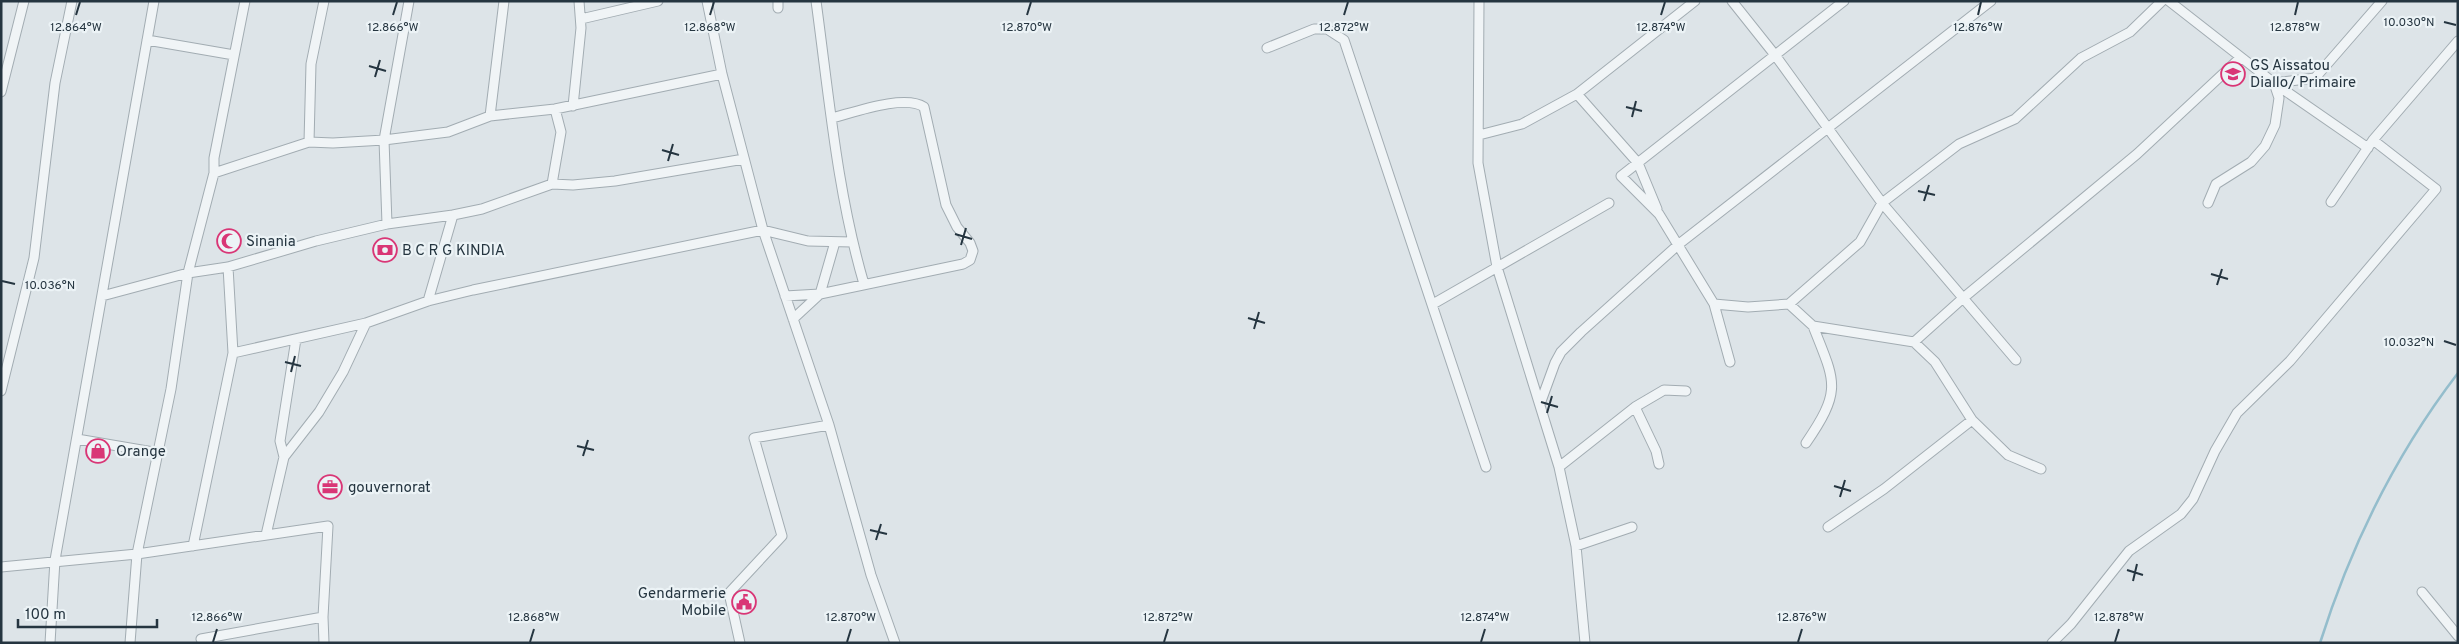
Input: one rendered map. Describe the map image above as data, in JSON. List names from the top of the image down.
{
  "places": {
    "school or university": ["GS Aissatou Diallo/ Primaire"],
    "mosque": ["Sinania"],
    "bank": ["B C R G KINDIA"],
    "shop": ["Orange"],
    "office": ["gouvernorat"],
    "public building": ["Gendarmerie Mobile"]
  },
  "scale_bar": "100 m",
  "coordinates": [
    "10.030°N",
    "12.864°W",
    "12.866°W",
    "12.868°W",
    "12.870°W",
    "12.872°W",
    "12.874°W",
    "12.876°W",
    "12.878°W",
    "10.036°N",
    "10.032°N"
  ]
}
